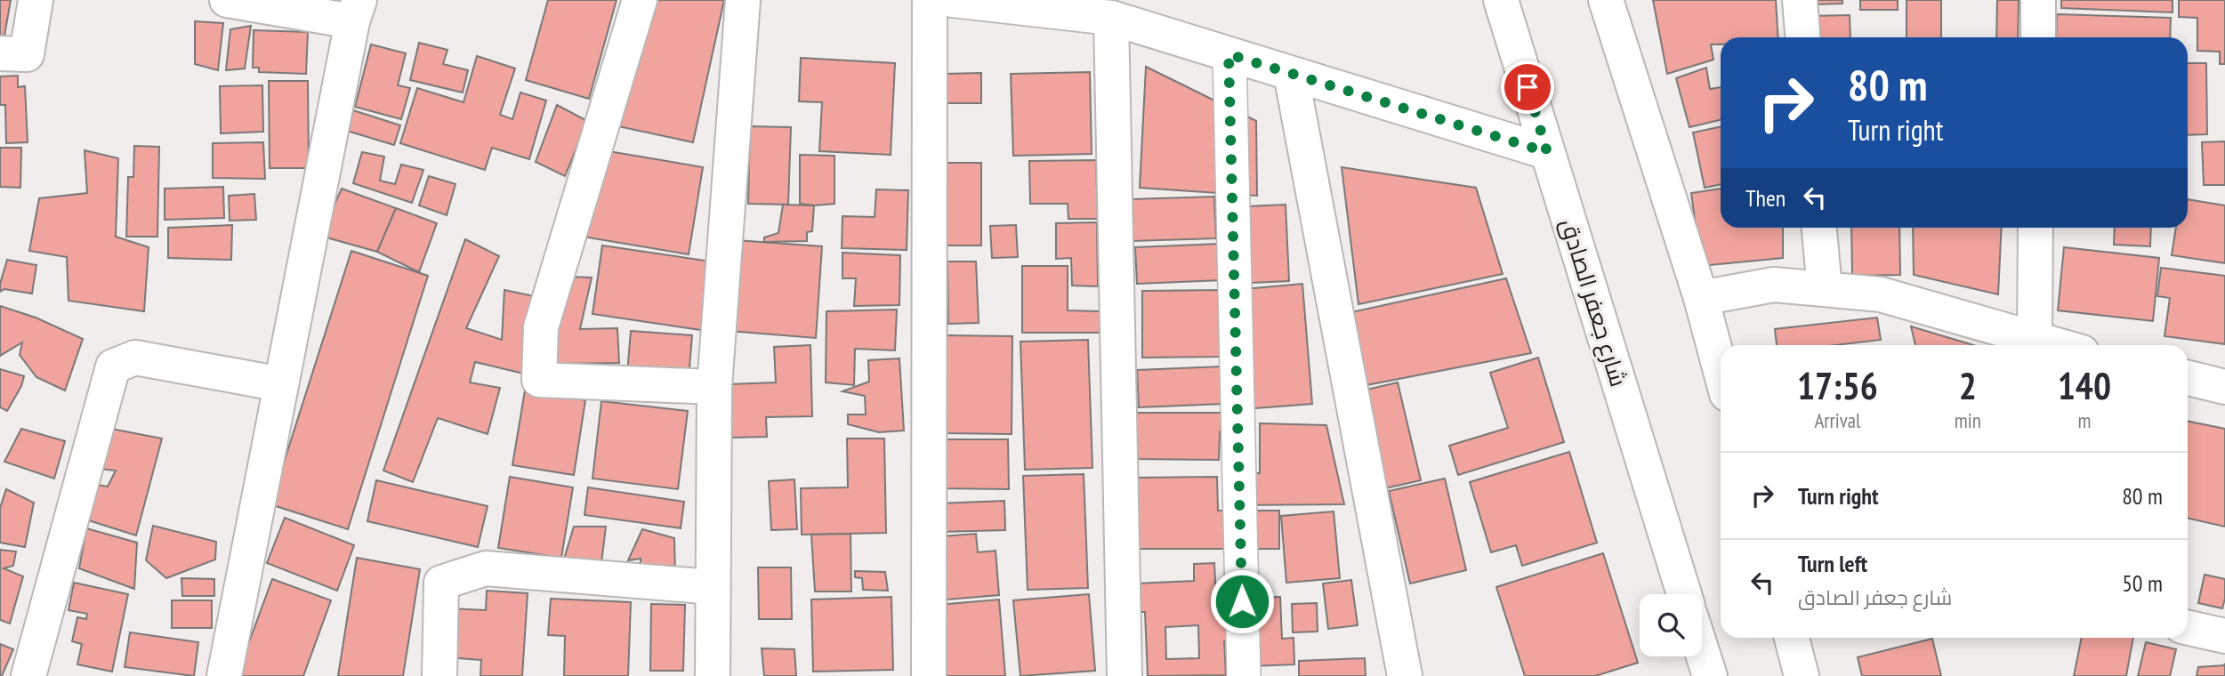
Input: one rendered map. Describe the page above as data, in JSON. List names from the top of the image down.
{
  "streets": {
    "street": ["شارع جعفر الصادق"]
  },
  "page": {
    "turn": ["80 m", "Turn right"],
    "then": "Then",
    "eta": [
      "17:56",
      "Arrival",
      "2",
      "min",
      "140",
      "m"
    ],
    "list": [
      {
        "name": "Turn right",
        "value": "80 m"
      },
      {
        "name": "Turn left",
        "note": "شارع جعفر الصادق",
        "value": "50 m"
      }
    ]
  }
}
